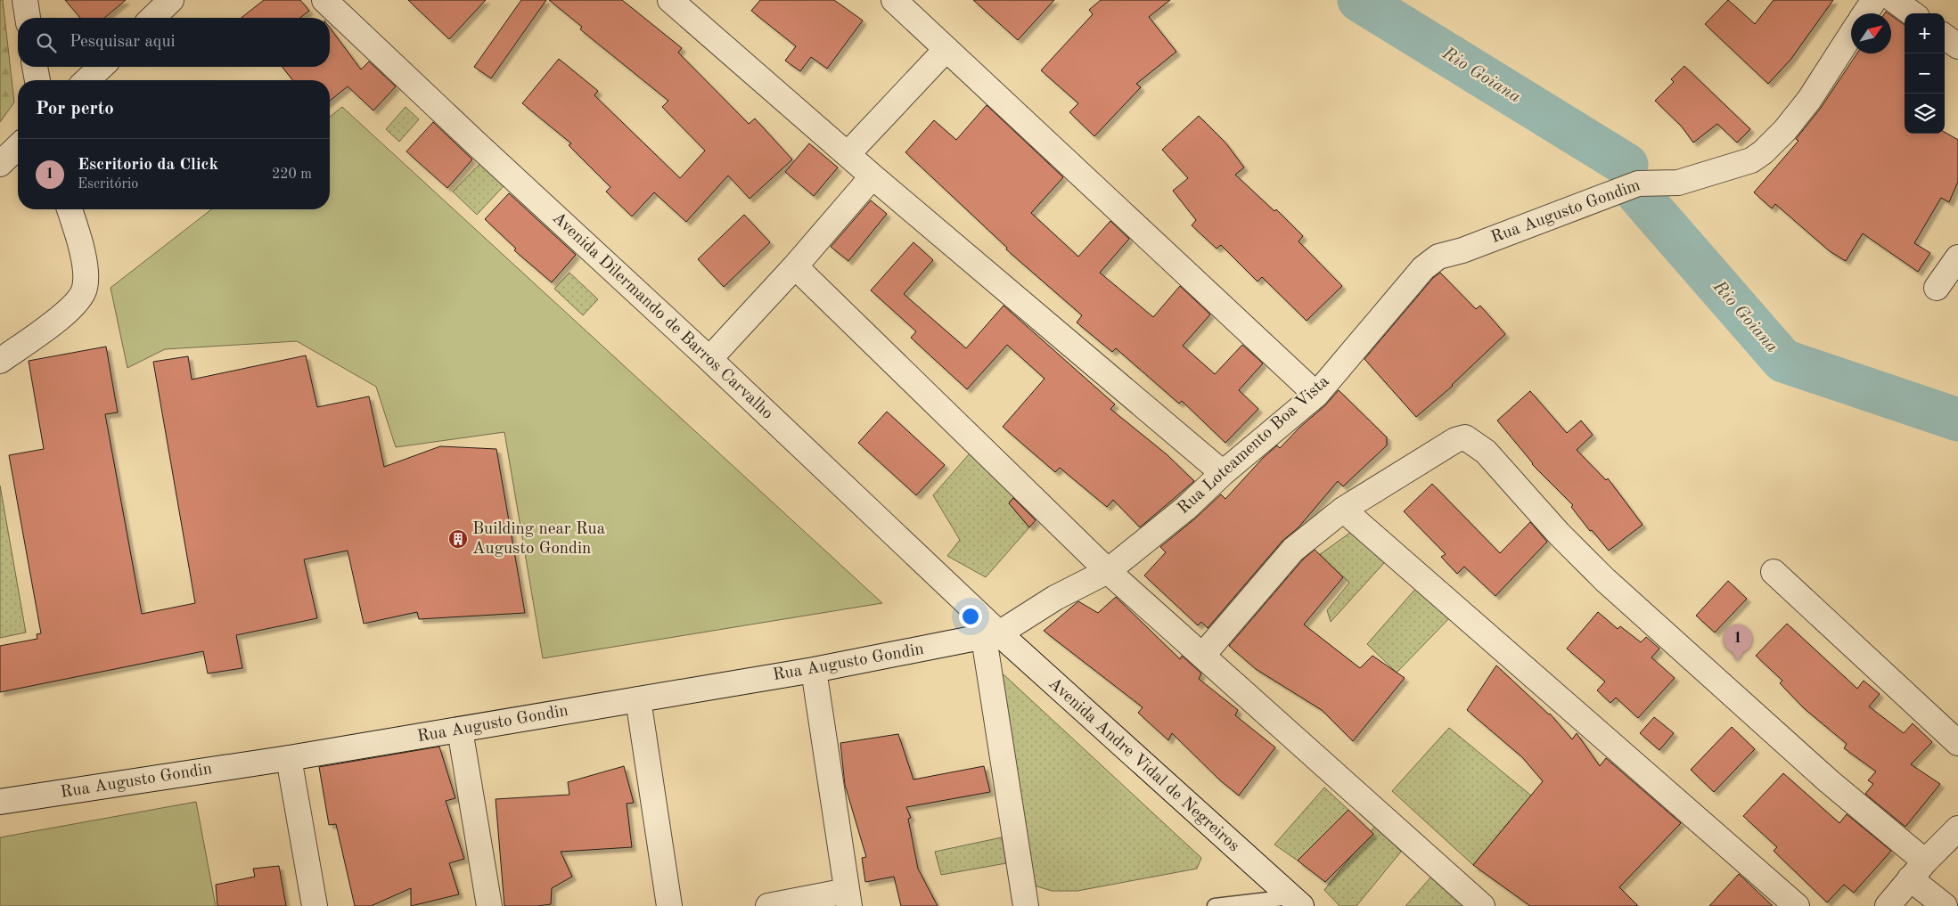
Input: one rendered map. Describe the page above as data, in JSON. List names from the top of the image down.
{
  "streets": {
    "street": [
      "Rua Augusto Gondim",
      "Avenida Dilermando de Barros Carvalho",
      "Rua Loteamento Boa Vista",
      "Rua Augusto Gondin",
      "Avenida Andre Vidal de Negreiros"
    ]
  },
  "crossings": [
    ["Rua Augusto Gondim", "Rua Loteamento Boa Vista"],
    ["Avenida Dilermando de Barros Carvalho", "Rua Loteamento Boa Vista"],
    ["Avenida Dilermando de Barros Carvalho", "Rua Augusto Gondin"],
    ["Avenida Dilermando de Barros Carvalho", "Avenida Andre Vidal de Negreiros"],
    ["Rua Loteamento Boa Vista", "Rua Augusto Gondin"],
    ["Rua Loteamento Boa Vista", "Avenida Andre Vidal de Negreiros"],
    ["Rua Augusto Gondin", "Avenida Andre Vidal de Negreiros"]
  ],
  "water": ["Rio Goiana"],
  "places": {
    "building": ["Building near Rua Augusto Gondin"]
  },
  "north": "top right",
  "page": {
    "map_buttons": ["+", "−"],
    "search": "Pesquisar aqui",
    "heading": "Por perto",
    "list": [
      {
        "mark": "1",
        "name": "Escritorio da Click",
        "note": "Escritório",
        "value": "220 m"
      }
    ],
    "pins": "1"
  }
}
